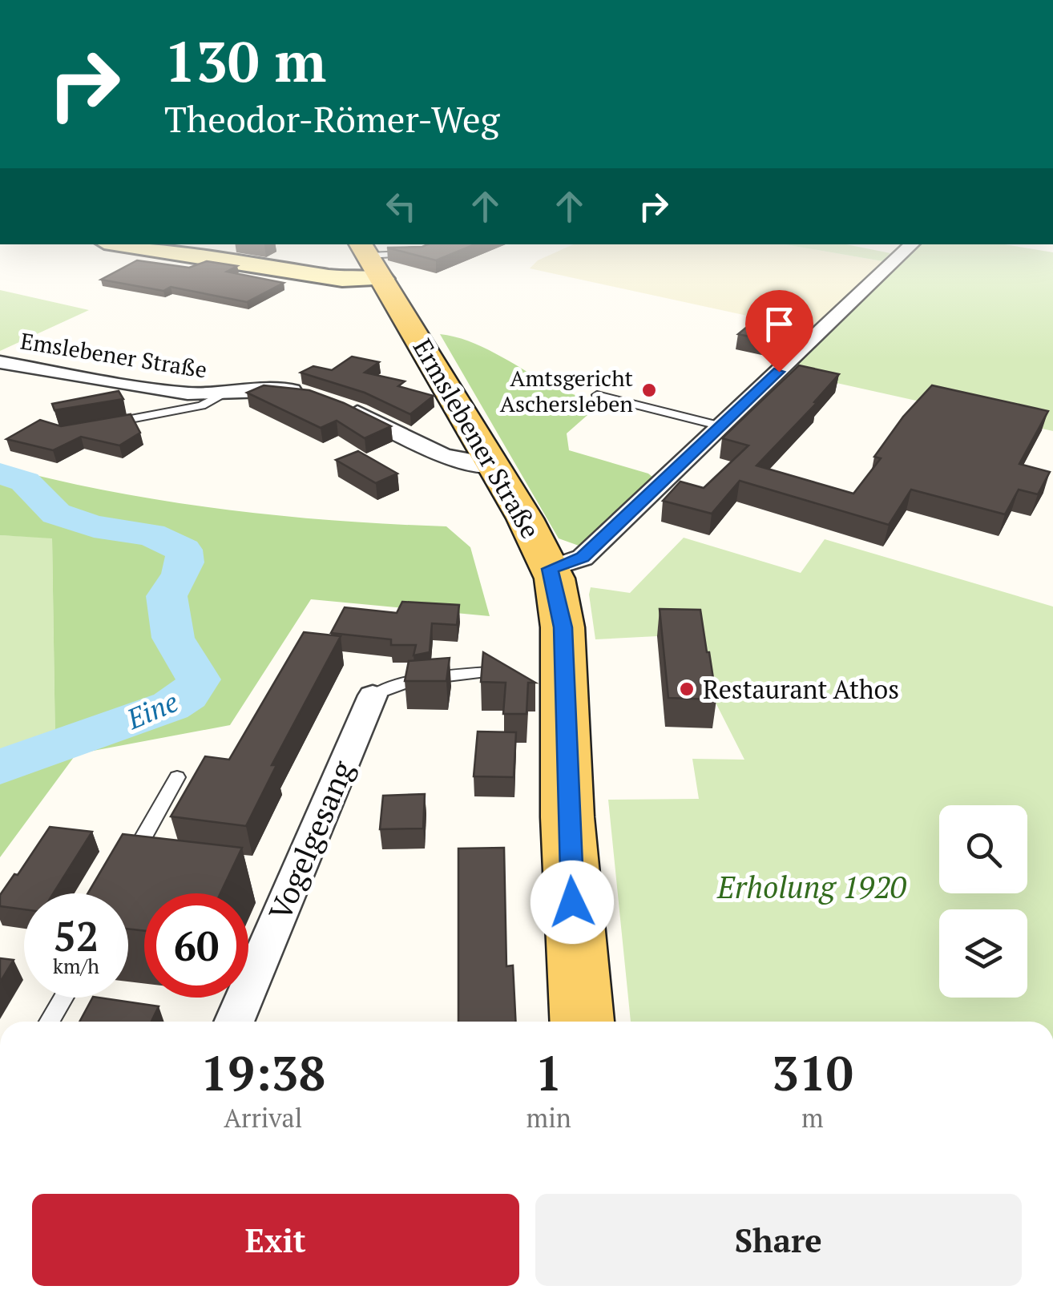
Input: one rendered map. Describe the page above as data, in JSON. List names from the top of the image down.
{
  "streets": {
    "main road": ["Ermslebener Straße"],
    "street": ["Emslebener Straße", "Vogelgesang"]
  },
  "water": ["Eine"],
  "parks": ["Erholung 1920"],
  "places": ["Amtsgericht Aschersleben", "Restaurant Athos"],
  "page": {
    "turn": ["130 m", "Theodor-Römer-Weg"],
    "speed": "52 km/h",
    "limit": "60",
    "eta": [
      "19:38",
      "Arrival",
      "1",
      "min",
      "310",
      "m"
    ],
    "buttons": ["Exit", "Share"]
  }
}
